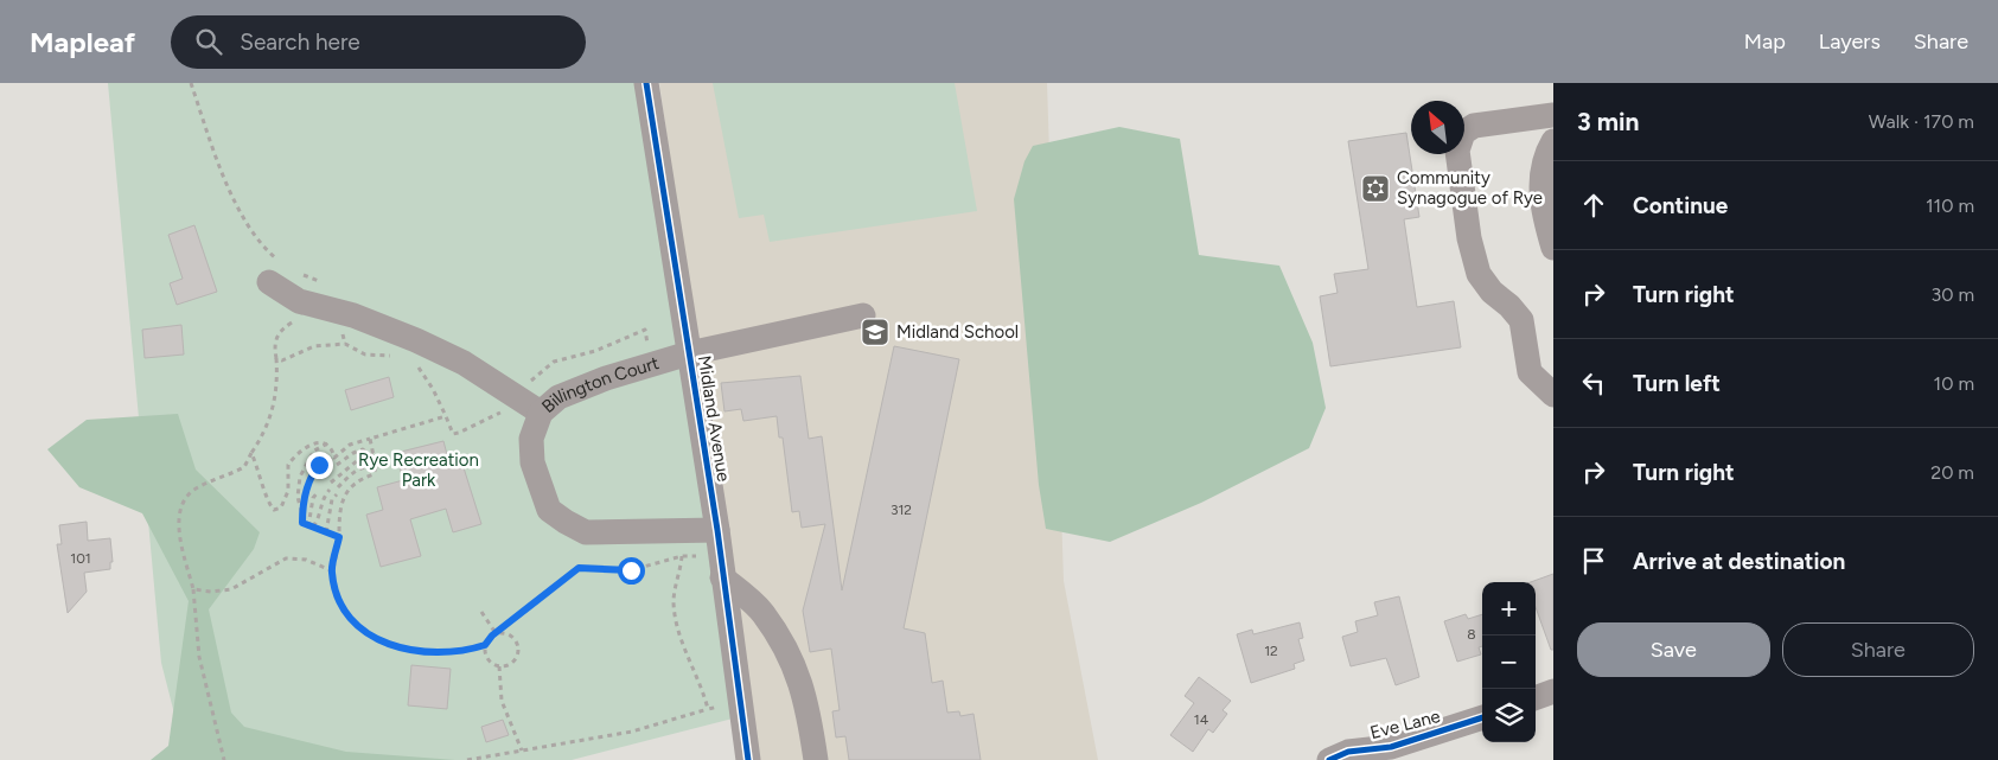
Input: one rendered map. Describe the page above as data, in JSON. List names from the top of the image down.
{
  "streets": {
    "street": ["Billington Court", "Midland Avenue", "Eve Lane"]
  },
  "crossings": [
    ["Billington Court", "Midland Avenue"]
  ],
  "parks": ["Rye Recreation Park"],
  "places": {
    "synagogue": ["Community Synagogue of Rye"],
    "school or university": ["Midland School"]
  },
  "house_numbers": [
    "312",
    "101",
    "8",
    "12",
    "14"
  ],
  "north": "top left",
  "page": {
    "header": "Mapleaf",
    "search": "Search here",
    "nav": ["Map", "Layers", "Share"],
    "heading": ["3 min", "Walk · 170 m"],
    "list": [
      ["Continue", "110 m"],
      ["Turn right", "30 m"],
      ["Turn left", "10 m"],
      ["Turn right", "20 m"],
      "Arrive at destination"
    ],
    "map_buttons": ["+", "−"],
    "buttons": ["Save", "Share"]
  }
}
